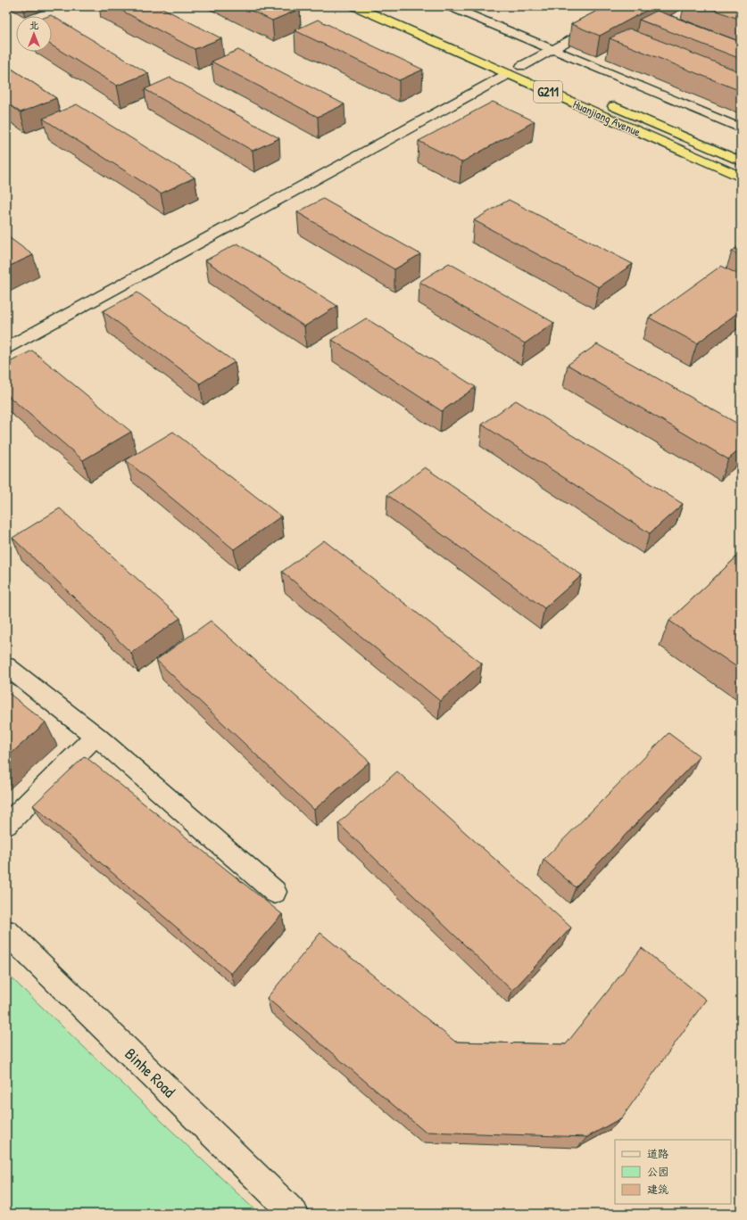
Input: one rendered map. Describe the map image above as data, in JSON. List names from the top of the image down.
{
  "streets": {
    "highway": ["G211", "Huanjiang Avenue"],
    "street": ["Binhe Road"]
  },
  "legend": ["道路", "公园", "建筑"],
  "north": "top"
}
